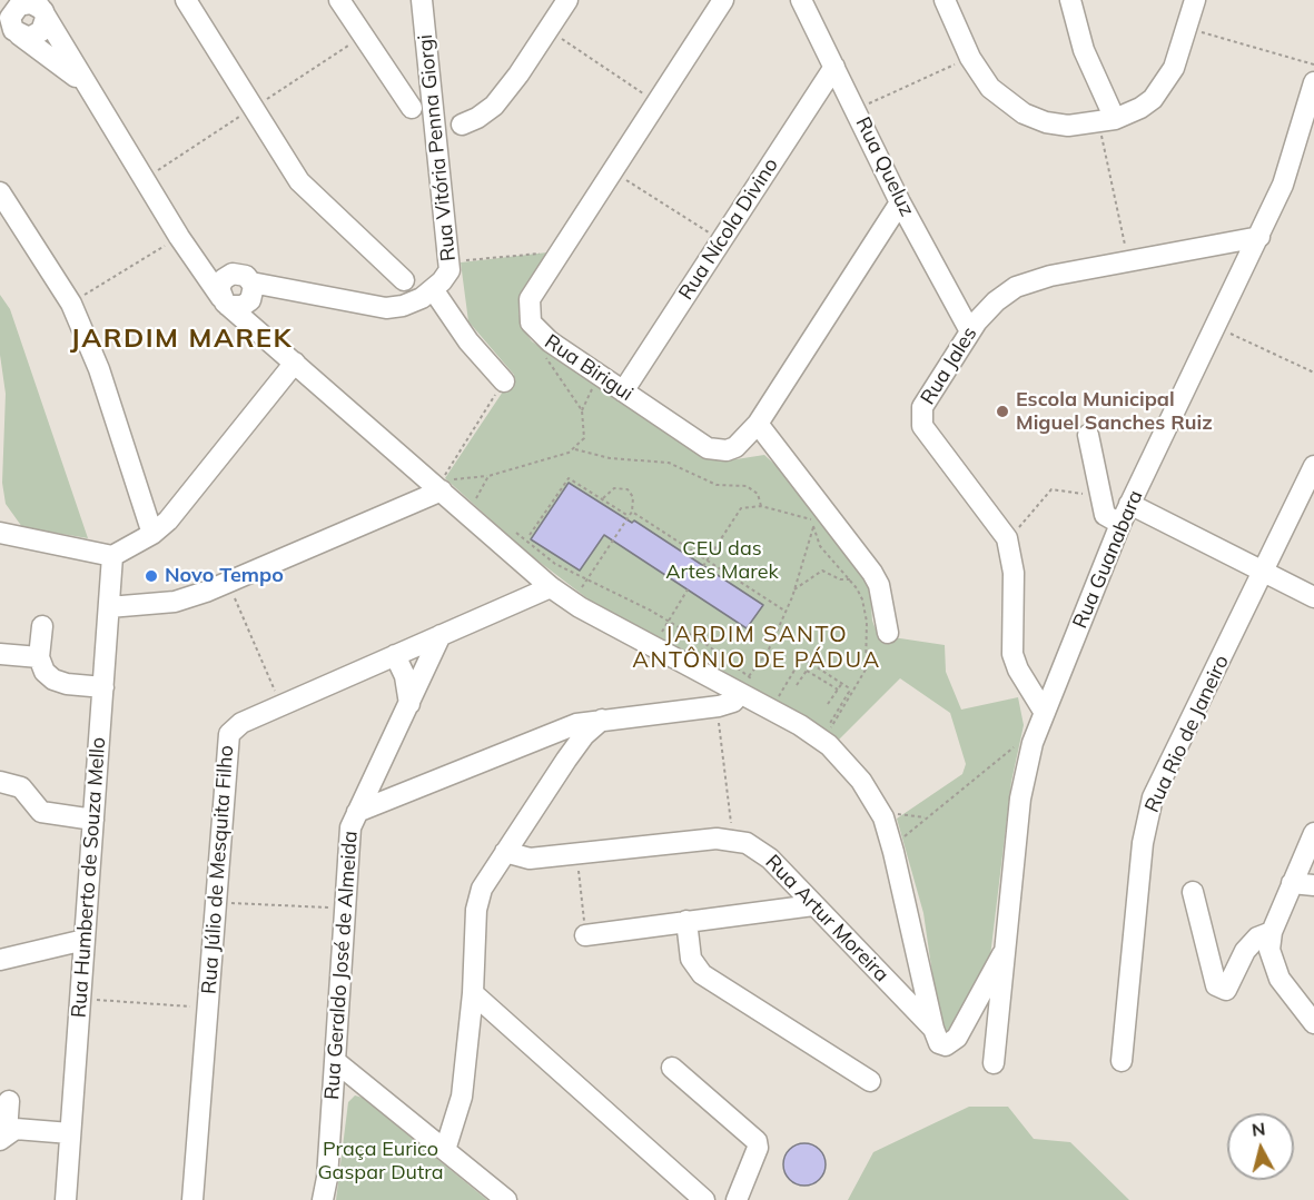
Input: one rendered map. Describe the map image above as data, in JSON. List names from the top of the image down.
{
  "streets": {
    "street": [
      "Rua Vitória Penna Giorgi",
      "Rua Queluz",
      "Rua Nícola Divino",
      "Rua Jales",
      "Rua Birigui",
      "Rua Guanabara",
      "Rua Rio de Janeiro",
      "Rua Júlio de Mesquita Filho",
      "Rua Humberto de Souza Mello",
      "Rua Artur Moreira",
      "Rua Geraldo José de Almeida"
    ]
  },
  "crossings": [
    ["Rua Queluz", "Rua Nícola Divino"],
    ["Rua Queluz", "Rua Jales"],
    ["Rua Queluz", "Rua Birigui"],
    ["Rua Nícola Divino", "Rua Birigui"],
    ["Rua Jales", "Rua Guanabara"],
    ["Rua Guanabara", "Rua Artur Moreira"],
    ["Rua Júlio de Mesquita Filho", "Rua Geraldo José de Almeida"]
  ],
  "districts": ["JARDIM MAREK", "JARDIM SANTO ANTÔNIO DE PÁDUA"],
  "parks": ["CEU das Artes Marek", "Praça Eurico Gaspar Dutra"],
  "places": ["Escola Municipal Miguel Sanches Ruiz", "Novo Tempo"],
  "north": "top"
}
